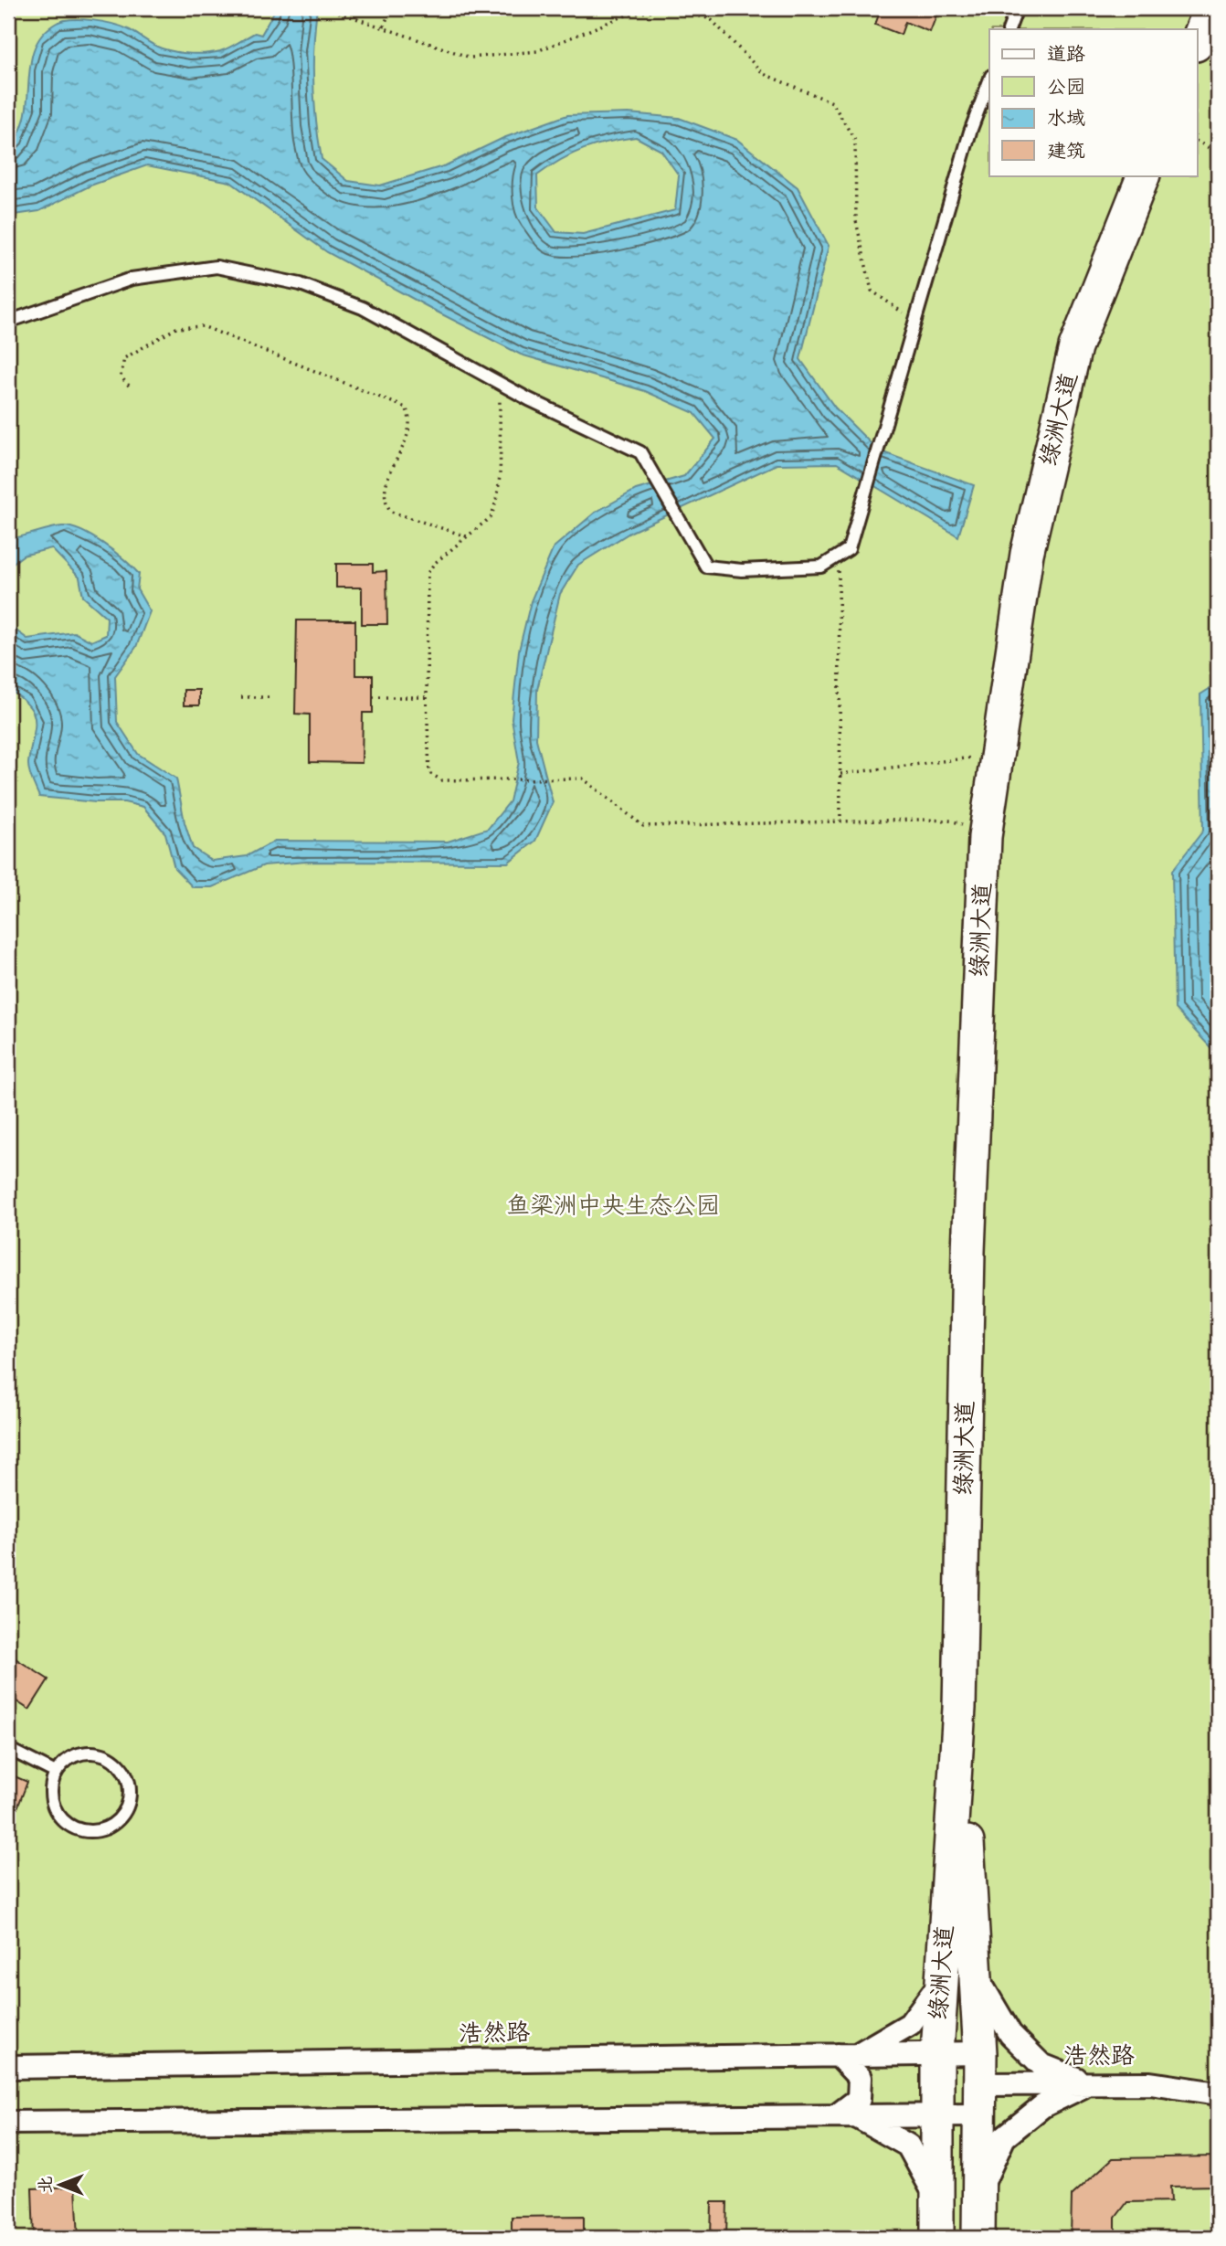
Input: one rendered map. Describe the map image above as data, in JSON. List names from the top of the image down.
{
  "streets": {
    "main road": ["绿洲大道"],
    "street": ["浩然路"]
  },
  "crossings": [
    ["绿洲大道", "浩然路"]
  ],
  "parks": ["鱼梁洲中央生态公园"],
  "legend": [
    "道路",
    "公园",
    "水域",
    "建筑"
  ],
  "north": "left"
}
